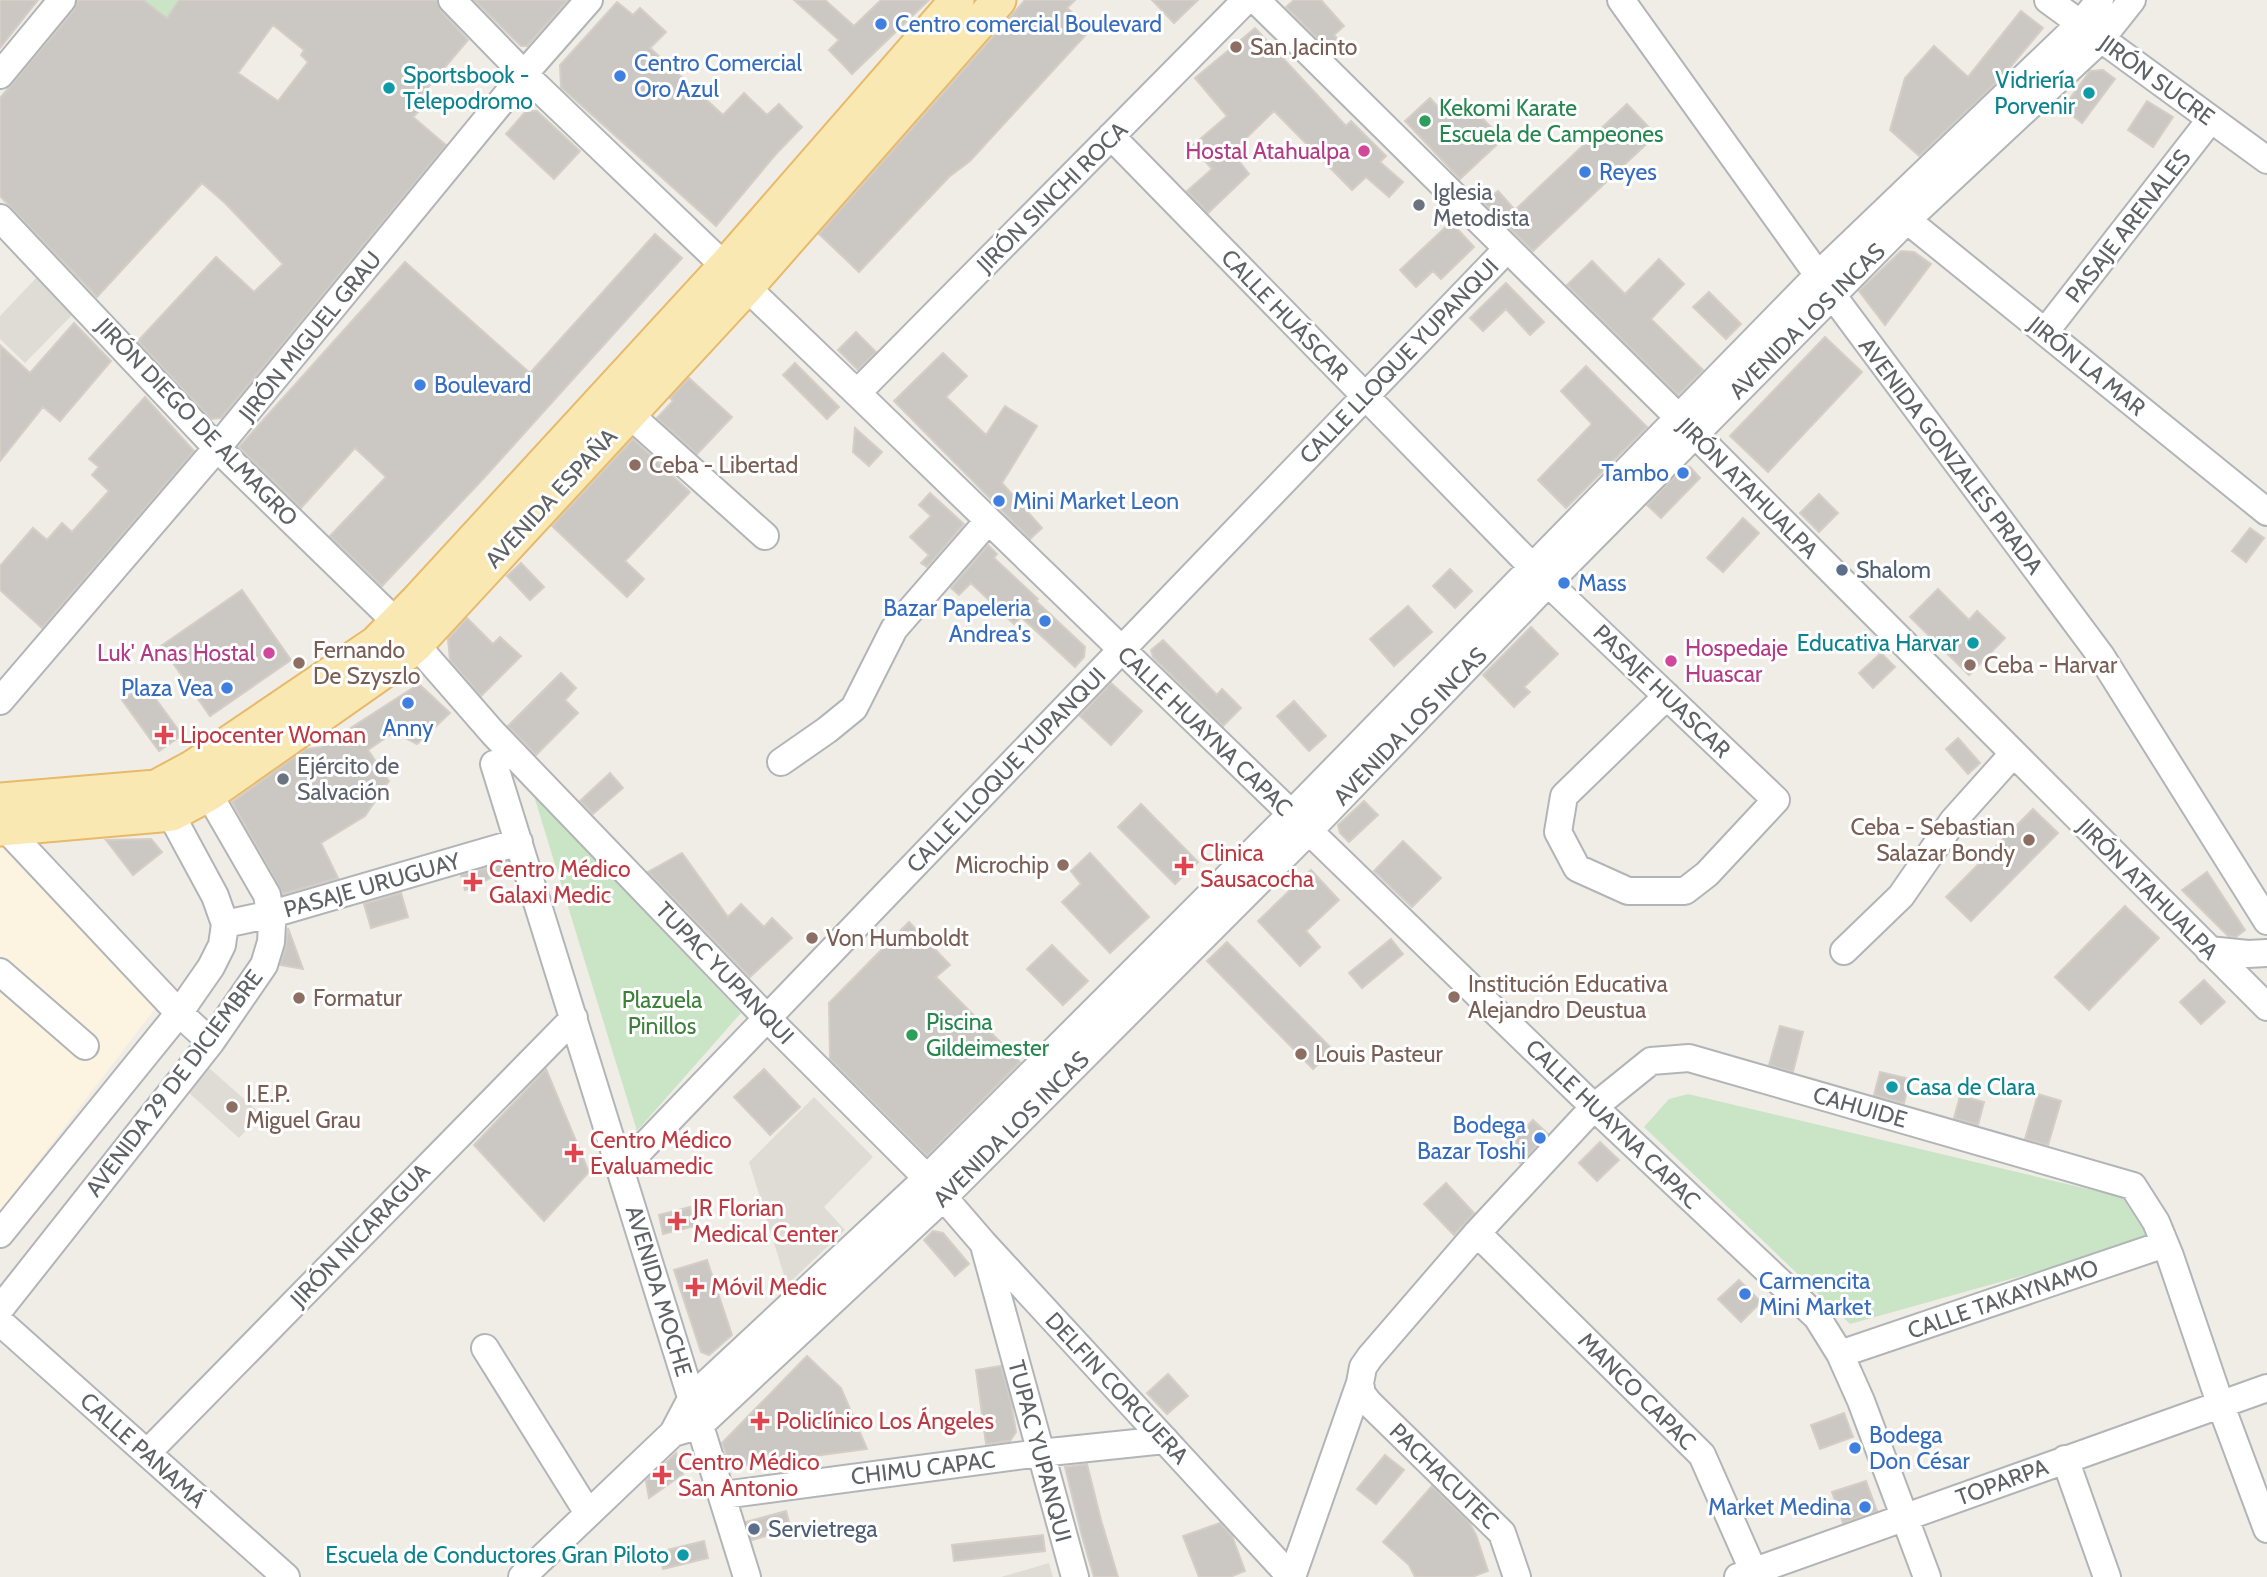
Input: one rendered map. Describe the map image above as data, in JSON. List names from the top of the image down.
{
  "streets": {
    "main road": ["AVENIDA ESPAÑA"],
    "street": [
      "JIRÓN SUCRE",
      "JIRÓN SINCHI ROCA",
      "PASAJE ARENALES",
      "CALLE HUÁSCAR",
      "AVENIDA LOS INCAS",
      "JIRÓN MIGUEL GRAU",
      "CALLE LLOQUE YUPANQUI",
      "JIRÓN LA MAR",
      "JIRÓN DIEGO DE ALMAGRO",
      "AVENIDA GONZALES PRADA",
      "JIRÓN ATAHUALPA",
      "PASAJE HUASCAR",
      "CALLE HUAYNA CAPAC",
      "PASAJE URUGUAY",
      "TUPAC YUPANQUI",
      "AVENIDA 29 DE DICIEMBRE",
      "CAHUIDE",
      "JIRÓN NICARAGUA",
      "AVENIDA MOCHE",
      "CALLE TAKAYNAMO",
      "DELFIN CORCUERA",
      "MANCO CAPAC",
      "CALLE PANAMÁ",
      "CHIMU CAPAC",
      "PACHACUTEC",
      "TOPARPA"
    ]
  },
  "crossings": [
    ["JIRÓN SUCRE", "PASAJE ARENALES"],
    ["JIRÓN SUCRE", "AVENIDA LOS INCAS"],
    ["JIRÓN SINCHI ROCA", "CALLE HUÁSCAR"],
    ["JIRÓN SINCHI ROCA", "CALLE HUAYNA CAPAC"],
    ["PASAJE ARENALES", "JIRÓN LA MAR"],
    ["CALLE HUÁSCAR", "AVENIDA LOS INCAS"],
    ["CALLE HUÁSCAR", "CALLE LLOQUE YUPANQUI"],
    ["CALLE HUÁSCAR", "PASAJE HUASCAR"],
    ["AVENIDA LOS INCAS", "JIRÓN LA MAR"],
    ["AVENIDA LOS INCAS", "AVENIDA GONZALES PRADA"],
    ["AVENIDA LOS INCAS", "JIRÓN ATAHUALPA"],
    ["AVENIDA LOS INCAS", "PASAJE HUASCAR"],
    ["AVENIDA LOS INCAS", "CALLE HUAYNA CAPAC"],
    ["AVENIDA LOS INCAS", "TUPAC YUPANQUI"],
    ["AVENIDA LOS INCAS", "AVENIDA MOCHE"],
    ["AVENIDA LOS INCAS", "DELFIN CORCUERA"],
    ["JIRÓN MIGUEL GRAU", "JIRÓN DIEGO DE ALMAGRO"],
    ["JIRÓN MIGUEL GRAU", "CALLE HUAYNA CAPAC"],
    ["CALLE LLOQUE YUPANQUI", "JIRÓN ATAHUALPA"],
    ["CALLE LLOQUE YUPANQUI", "CALLE HUAYNA CAPAC"],
    ["CALLE LLOQUE YUPANQUI", "TUPAC YUPANQUI"],
    ["CALLE LLOQUE YUPANQUI", "AVENIDA MOCHE"],
    ["JIRÓN DIEGO DE ALMAGRO", "AVENIDA ESPAÑA"],
    ["JIRÓN DIEGO DE ALMAGRO", "TUPAC YUPANQUI"],
    ["AVENIDA ESPAÑA", "CALLE HUAYNA CAPAC"],
    ["AVENIDA ESPAÑA", "TUPAC YUPANQUI"],
    ["AVENIDA ESPAÑA", "AVENIDA 29 DE DICIEMBRE"],
    ["CALLE HUAYNA CAPAC", "CAHUIDE"],
    ["CALLE HUAYNA CAPAC", "CALLE TAKAYNAMO"],
    ["CALLE HUAYNA CAPAC", "TOPARPA"],
    ["PASAJE URUGUAY", "AVENIDA 29 DE DICIEMBRE"],
    ["PASAJE URUGUAY", "AVENIDA MOCHE"],
    ["TUPAC YUPANQUI", "DELFIN CORCUERA"],
    ["TUPAC YUPANQUI", "CHIMU CAPAC"],
    ["CAHUIDE", "CALLE TAKAYNAMO"],
    ["CAHUIDE", "DELFIN CORCUERA"],
    ["CAHUIDE", "MANCO CAPAC"],
    ["CAHUIDE", "PACHACUTEC"],
    ["CAHUIDE", "TOPARPA"],
    ["JIRÓN NICARAGUA", "AVENIDA MOCHE"],
    ["JIRÓN NICARAGUA", "CALLE PANAMÁ"],
    ["AVENIDA MOCHE", "CHIMU CAPAC"],
    ["DELFIN CORCUERA", "CHIMU CAPAC"],
    ["MANCO CAPAC", "TOPARPA"]
  ],
  "parks": ["Plazuela Pinillos"],
  "places": {
    "other": [
      "Centro comercial Boulevard",
      "San Jacinto",
      "Centro Comercial Oro Azul",
      "Sportsbook - Telepodromo",
      "Vidriería Porvenir",
      "Kekomi Karate Escuela de Campeones",
      "Hostal Atahualpa",
      "Reyes",
      "Iglesia Metodista",
      "Boulevard",
      "Ceba - Libertad",
      "Tambo",
      "Mini Market Leon",
      "Shalom",
      "Mass",
      "Bazar Papeleria Andrea's",
      "Educativa Harvar",
      "Luk' Anas Hostal",
      "Hospedaje Huascar",
      "Fernando De Szyszlo",
      "Ceba - Harvar",
      "Plaza Vea",
      "Anny",
      "Ejército de Salvación",
      "Ceba - Sebastian Salazar Bondy",
      "Microchip",
      "Von Humboldt",
      "Institución Educativa Alejandro Deustua",
      "Formatur",
      "Piscina Gildeimester",
      "Louis Pasteur",
      "Casa de Clara",
      "I.E.P. Miguel Grau",
      "Bodega Bazar Toshi",
      "Carmencita Mini Market",
      "Bodega Don César",
      "Market Medina",
      "Servietrega",
      "Escuela de Conductores Gran Piloto"
    ],
    "health": [
      "Lipocenter Woman",
      "Clinica Sausacocha",
      "Centro Médico Galaxi Medic",
      "Centro Médico Evaluamedic",
      "JR Florian Medical Center",
      "Móvil Medic",
      "Policlínico Los Ángeles",
      "Centro Médico San Antonio"
    ]
  }
}
